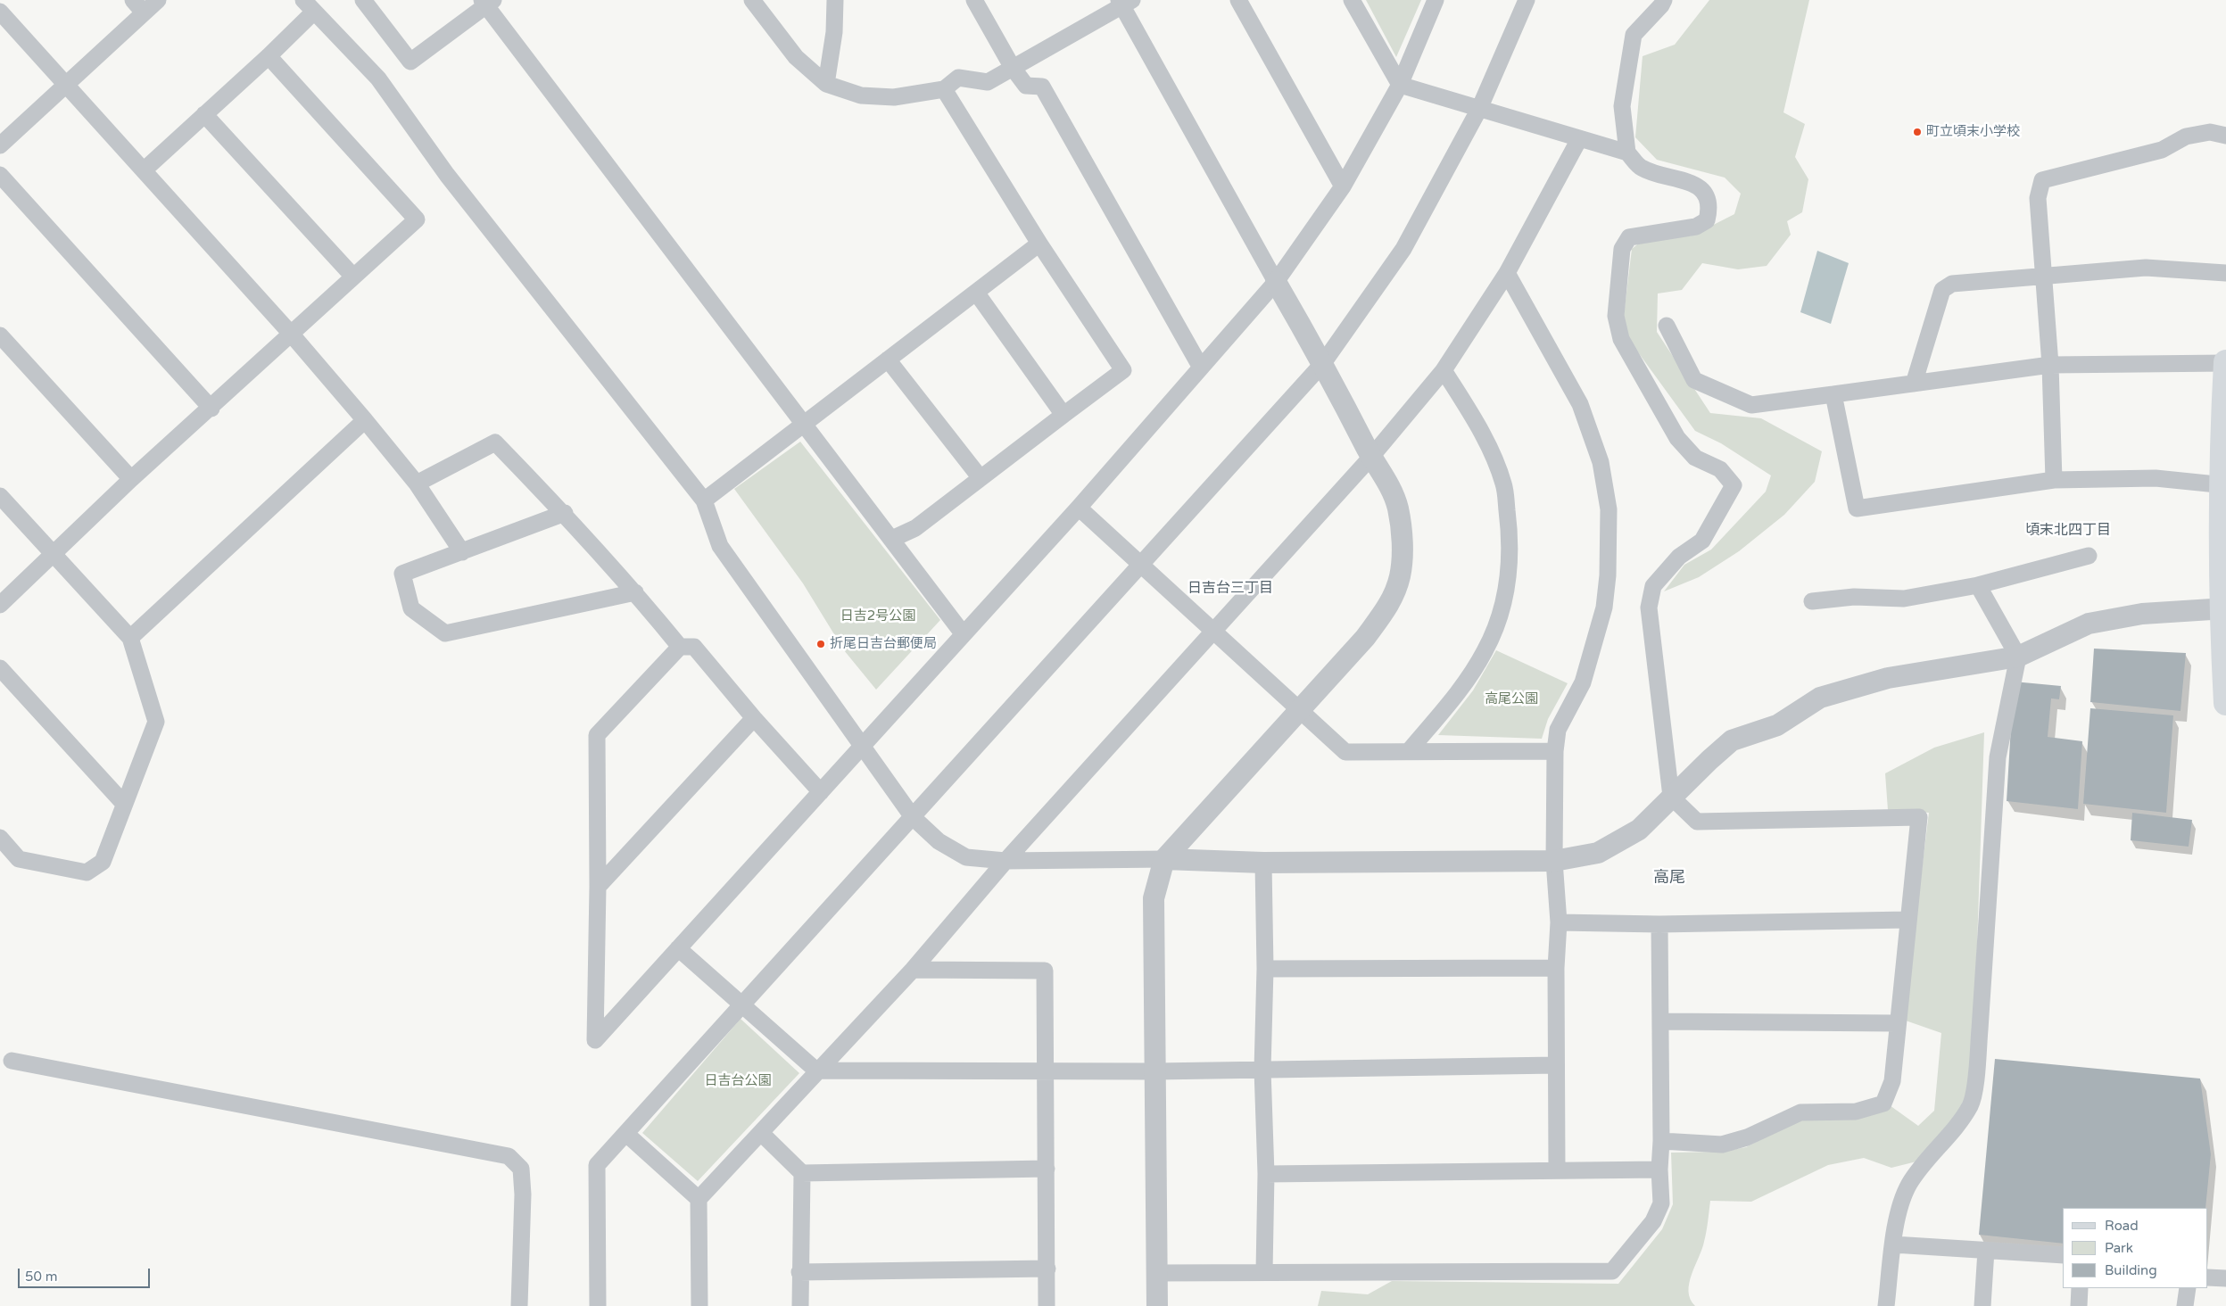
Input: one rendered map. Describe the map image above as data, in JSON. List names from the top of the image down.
{
  "districts": ["頃末北四丁目", "日吉台三丁目", "高尾"],
  "parks": ["日吉2号公園", "高尾公園", "日吉台公園"],
  "places": ["町立頃末小学校", "折尾日吉台郵便局"],
  "legend": ["Road", "Park", "Building"],
  "scale_bar": "50 m"
}
